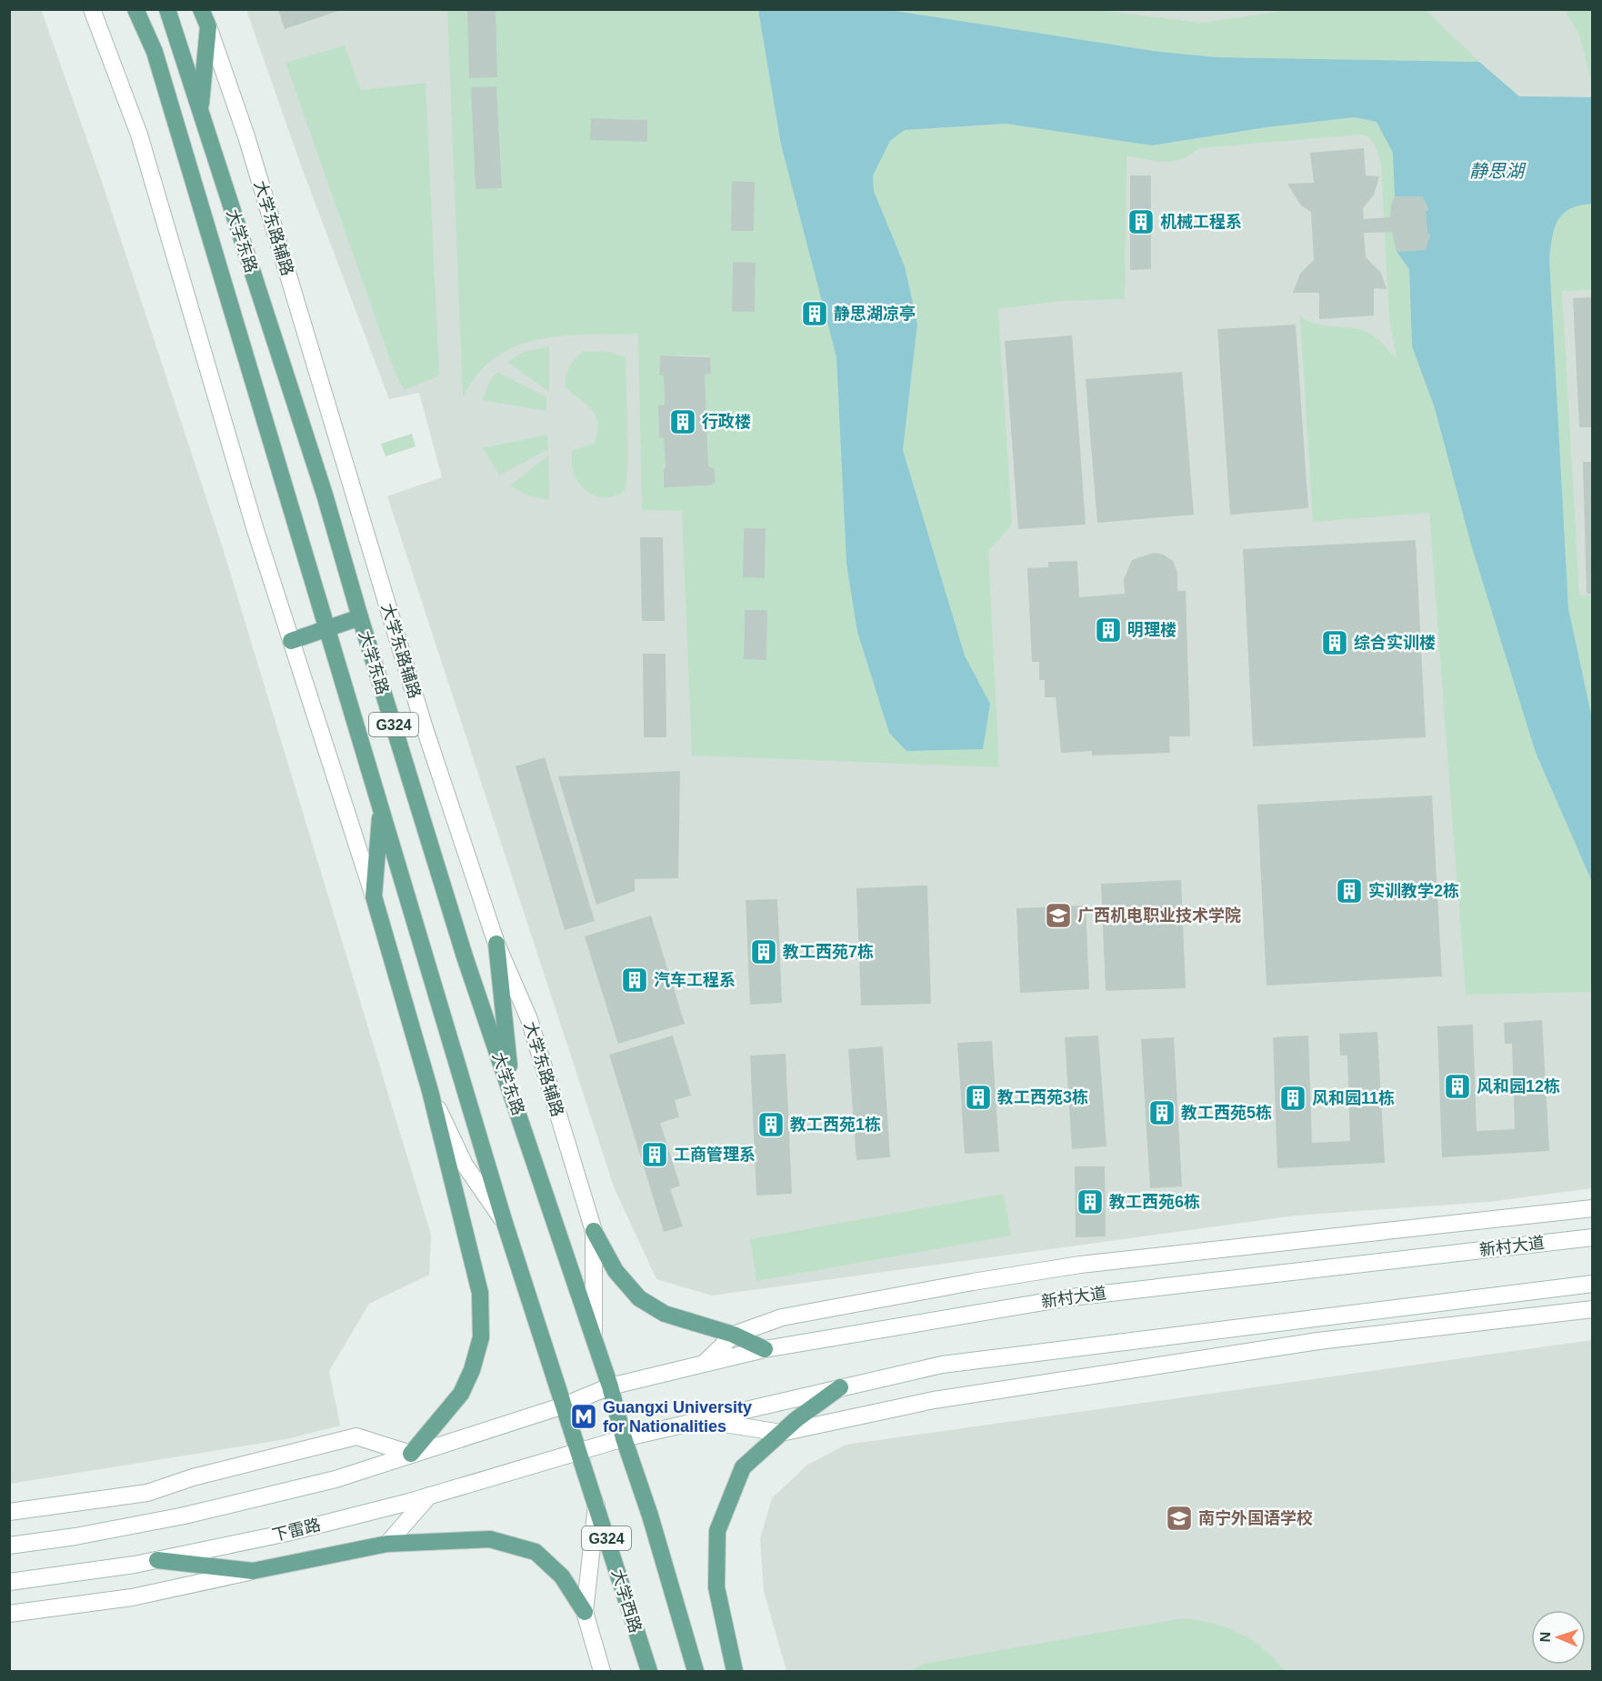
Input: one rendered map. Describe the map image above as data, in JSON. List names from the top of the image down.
{
  "streets": {
    "main road": ["大学东路", "G324", "大学西路"],
    "street": ["大学东路辅路", "新村大道", "下雷路"]
  },
  "crossings": [
    ["大学东路辅路", "大学东路"],
    ["大学东路", "G324"],
    ["大学东路", "新村大道"],
    ["大学东路", "大学西路"],
    ["新村大道", "大学西路"],
    ["下雷路", "大学西路"]
  ],
  "water": ["静思湖"],
  "places": {
    "building": [
      "机械工程系",
      "静思湖凉亭",
      "行政楼",
      "明理楼",
      "综合实训楼",
      "实训教学2栋",
      "教工西苑7栋",
      "汽车工程系",
      "风和园12栋",
      "教工西苑3栋",
      "风和园11栋",
      "教工西苑5栋",
      "教工西苑1栋",
      "工商管理系",
      "教工西苑6栋"
    ],
    "school or university": ["广西机电职业技术学院", "南宁外国语学校"],
    "metro station": ["Guangxi University for Nationalities"]
  },
  "north": "left"
}
